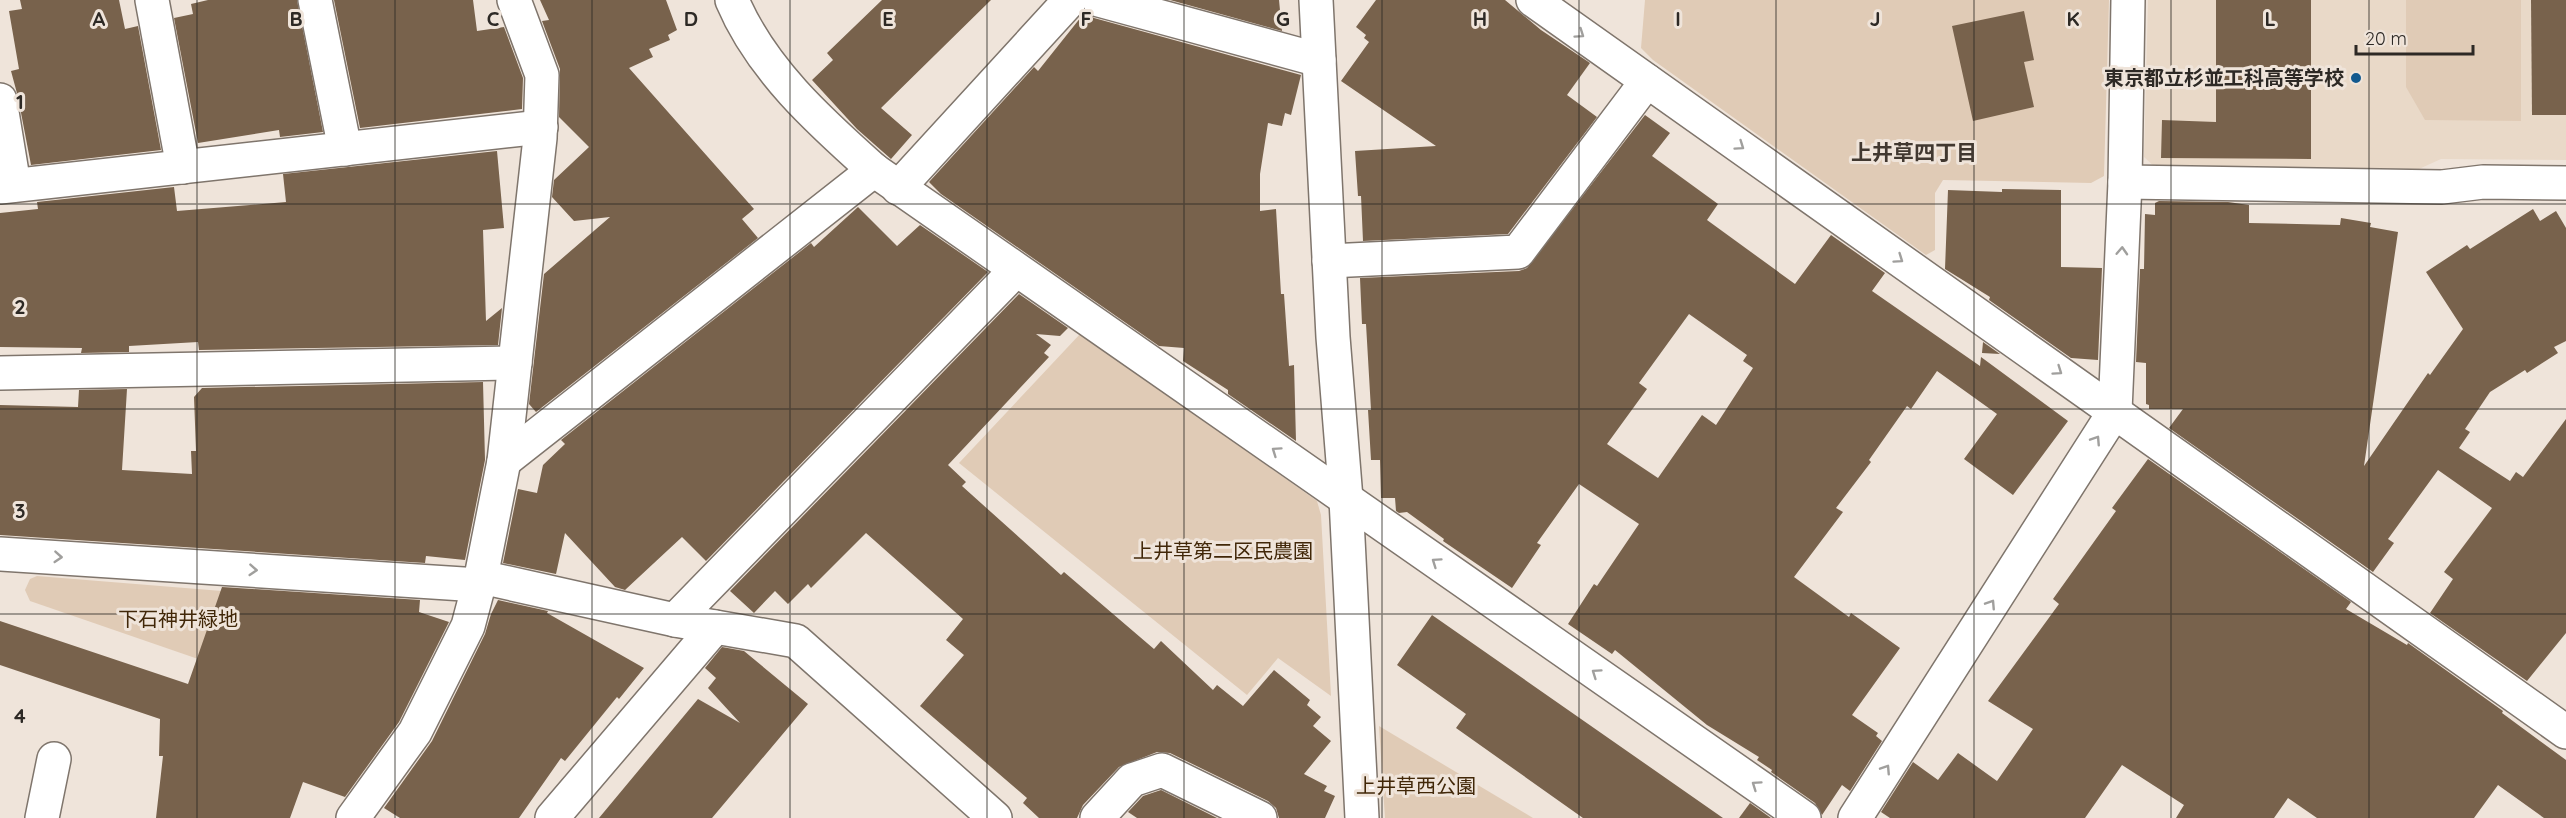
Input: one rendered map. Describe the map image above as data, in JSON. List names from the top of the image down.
{
  "districts": ["上井草四丁目"],
  "parks": ["上井草第二区民農園", "下石神井緑地", "上井草西公園"],
  "places": ["東京都立杉並工科高等学校"],
  "scale_bar": "20 m",
  "grid": {
    "columns": [
      "A",
      "B",
      "C",
      "D",
      "E",
      "F",
      "G",
      "H",
      "I",
      "J",
      "K",
      "L"
    ],
    "rows": [
      "1",
      "2",
      "3",
      "4"
    ]
  }
}
